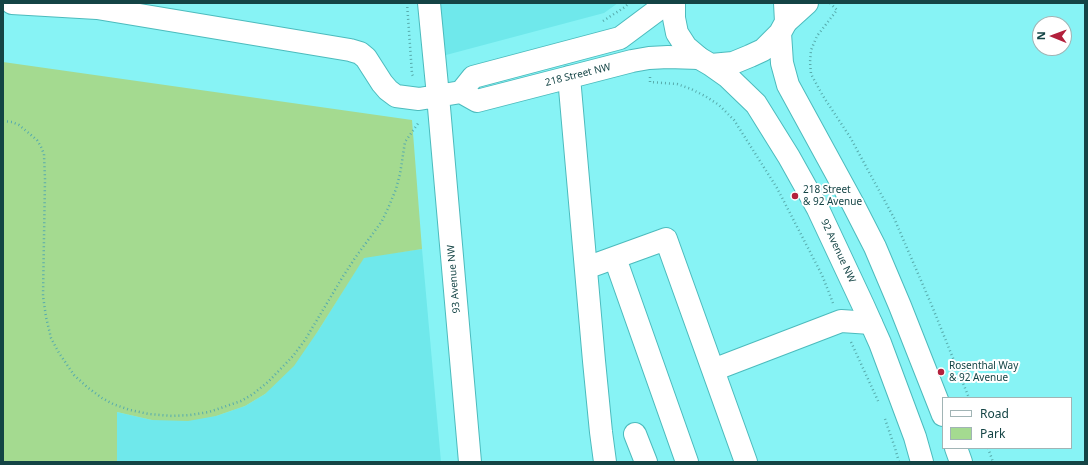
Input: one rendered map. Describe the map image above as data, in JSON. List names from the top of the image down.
{
  "streets": {
    "main road": ["218 Street NW", "92 Avenue NW", "93 Avenue NW"]
  },
  "crossings": [
    ["218 Street NW", "92 Avenue NW"]
  ],
  "places": ["218 Street & 92 Avenue", "Rosenthal Way & 92 Avenue"],
  "legend": ["Road", "Park"],
  "north": "left"
}
